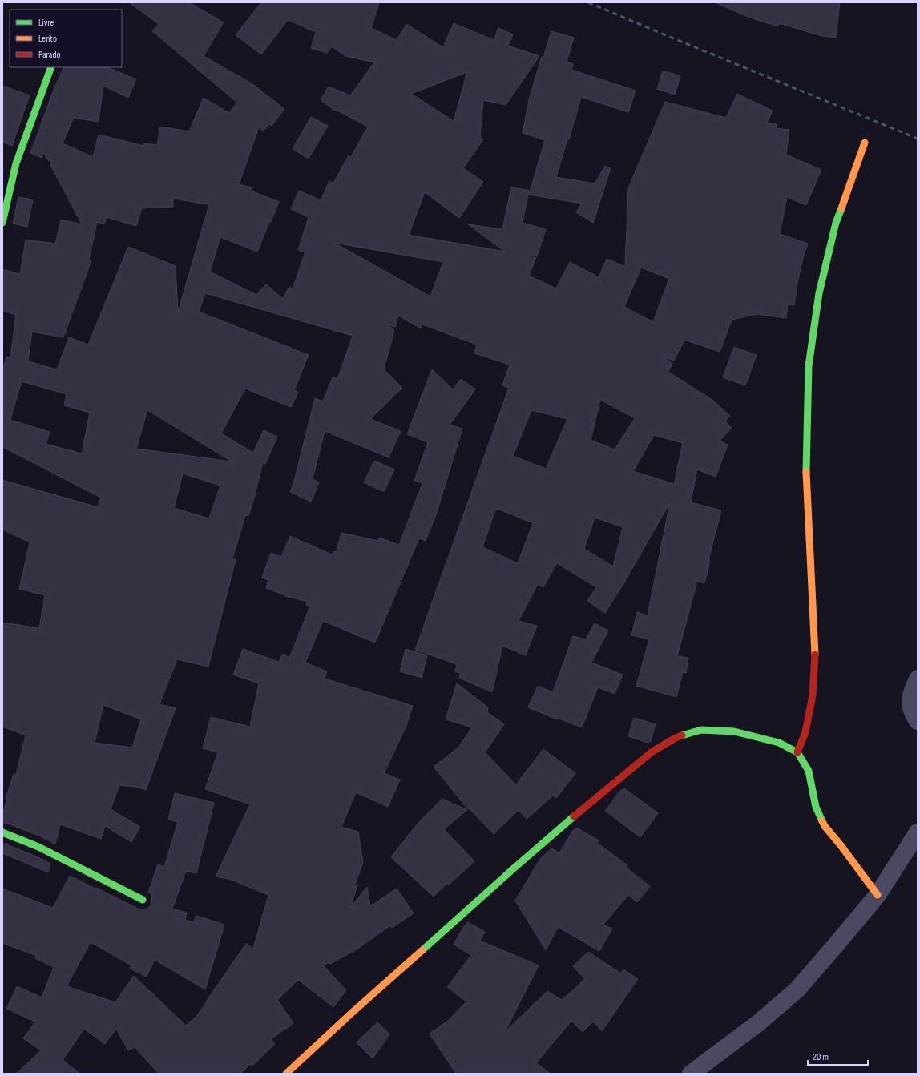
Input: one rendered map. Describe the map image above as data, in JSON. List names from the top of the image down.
{
  "legend": ["Livre", "Lento", "Parado"],
  "scale_bar": "20 m"
}
